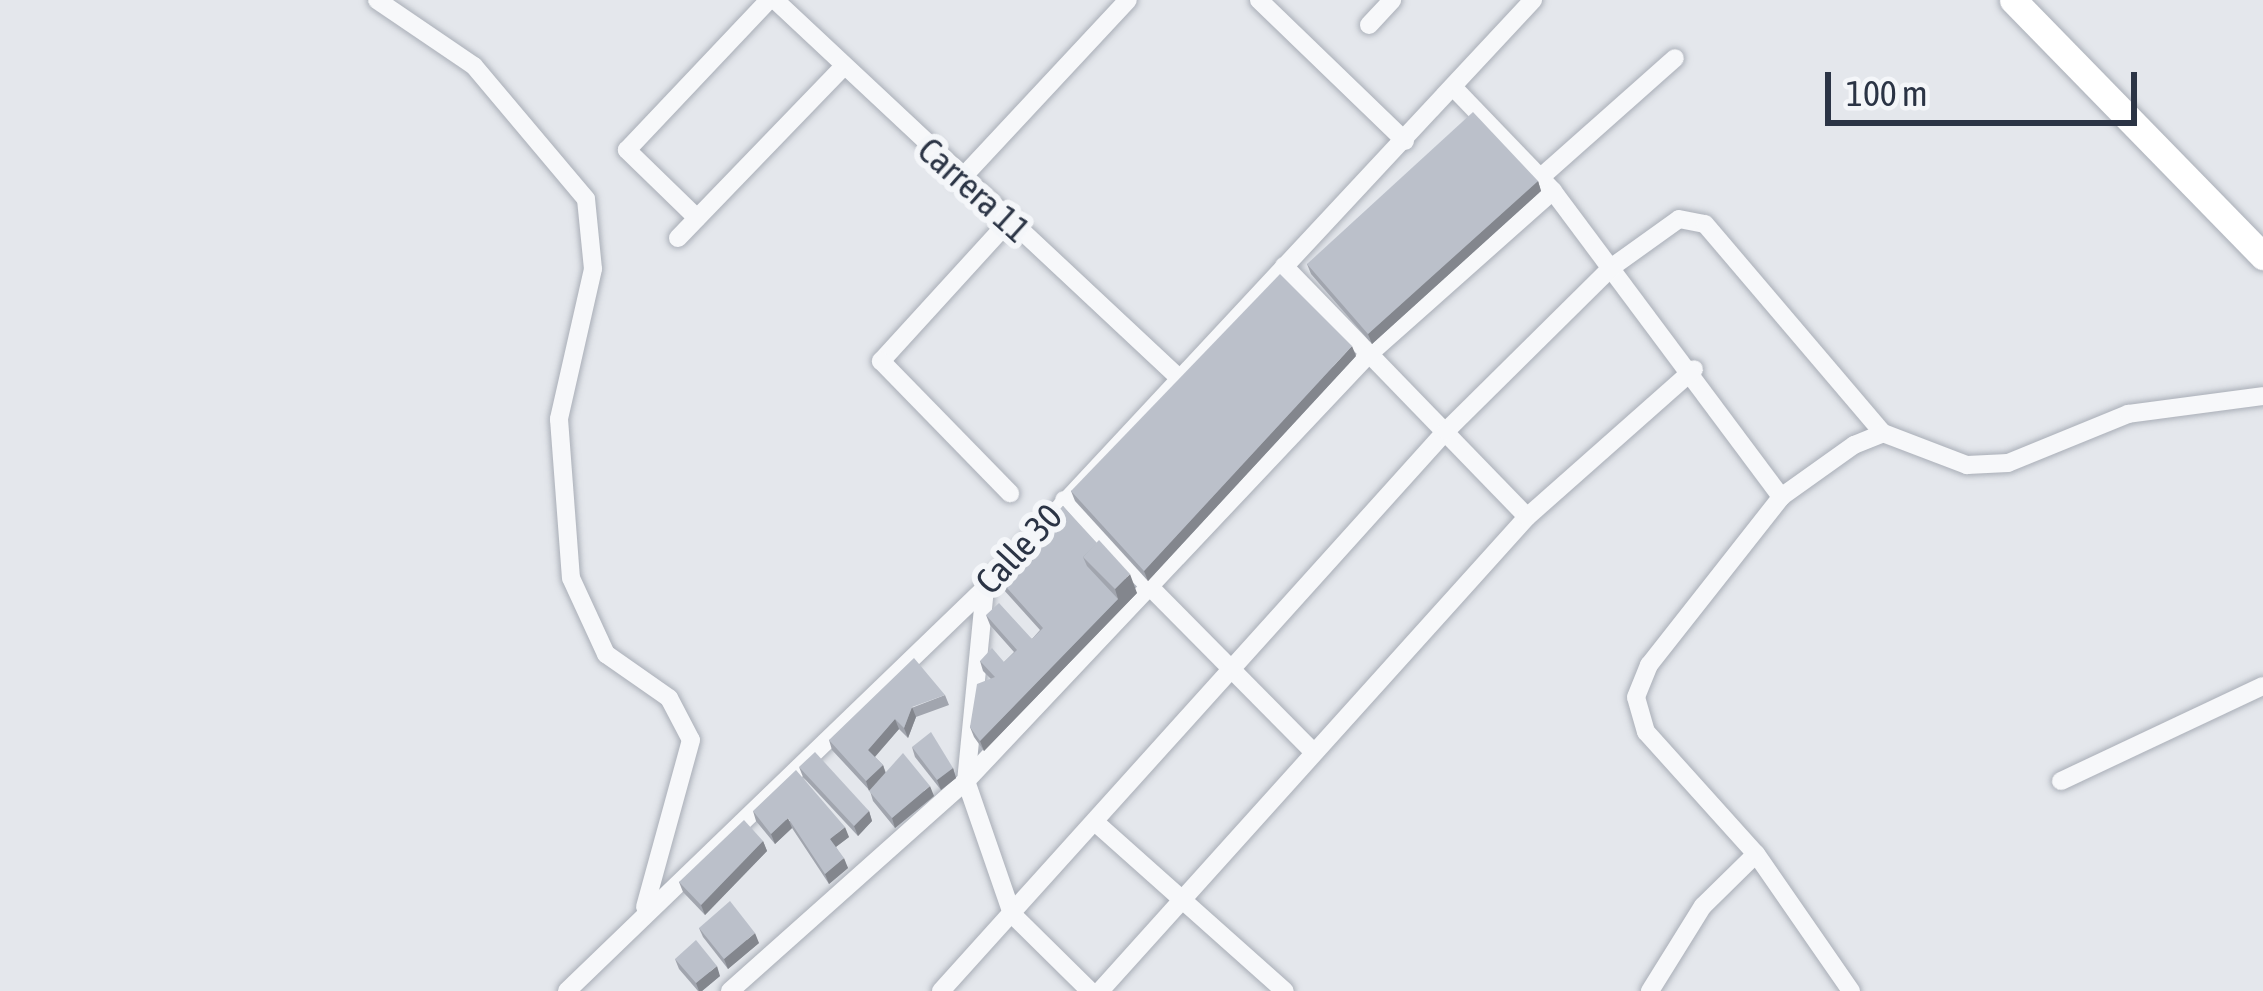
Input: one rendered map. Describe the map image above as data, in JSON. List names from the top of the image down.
{
  "streets": {
    "street": ["Carrera 11", "Calle 30"]
  },
  "crossings": [
    ["Carrera 11", "Calle 30"]
  ],
  "scale_bar": "100 m"
}
